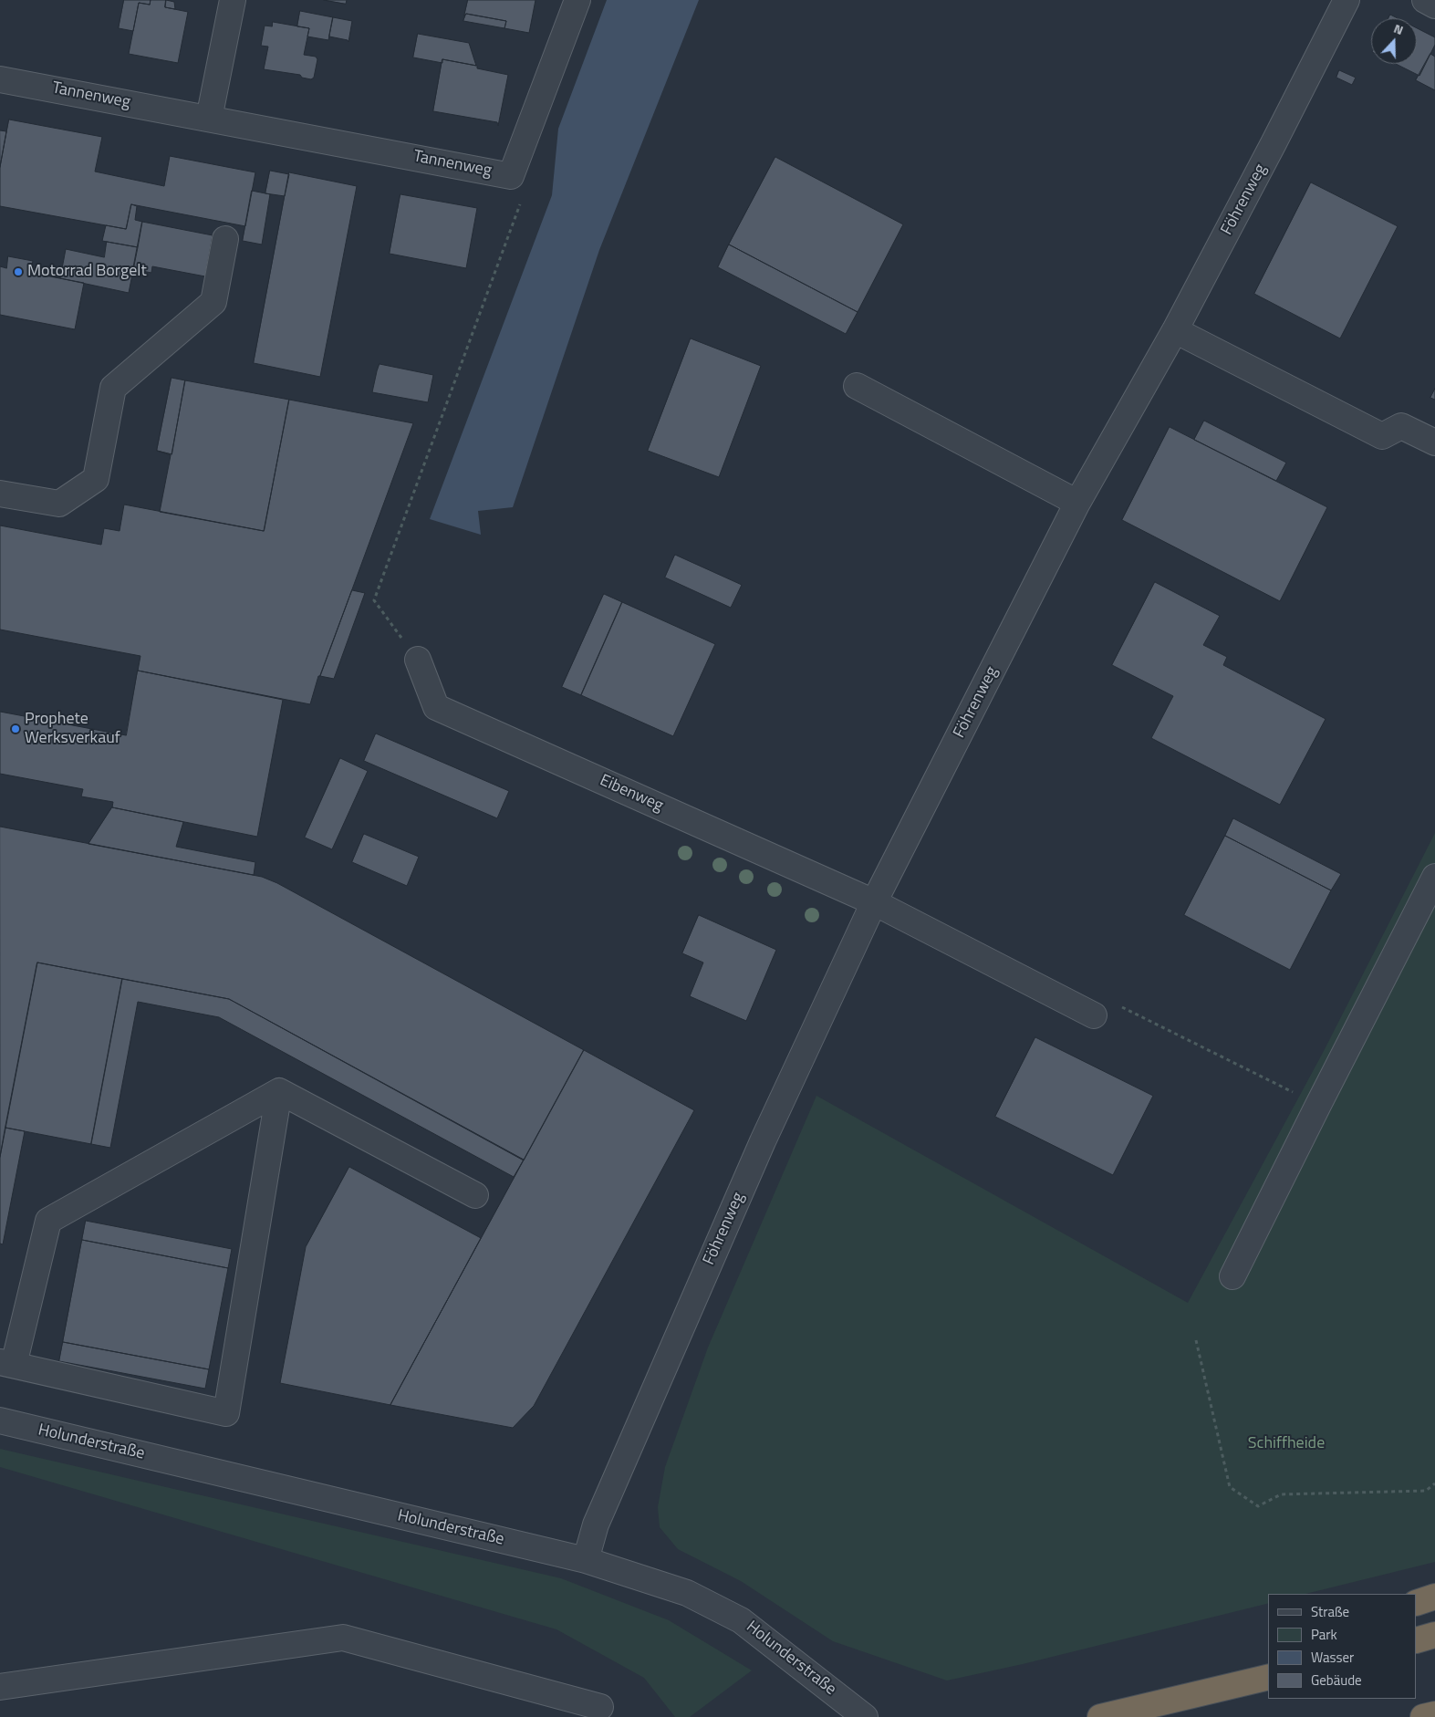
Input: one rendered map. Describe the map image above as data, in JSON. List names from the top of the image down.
{
  "streets": {
    "street": [
      "Tannenweg",
      "Föhrenweg",
      "Eibenweg",
      "Holunderstraße"
    ]
  },
  "crossings": [
    ["Föhrenweg", "Eibenweg"],
    ["Föhrenweg", "Holunderstraße"]
  ],
  "parks": ["Schiffheide"],
  "places": ["Motorrad Borgelt", "Prophete Werksverkauf"],
  "legend": [
    "Straße",
    "Park",
    "Wasser",
    "Gebäude"
  ],
  "north": "top"
}
